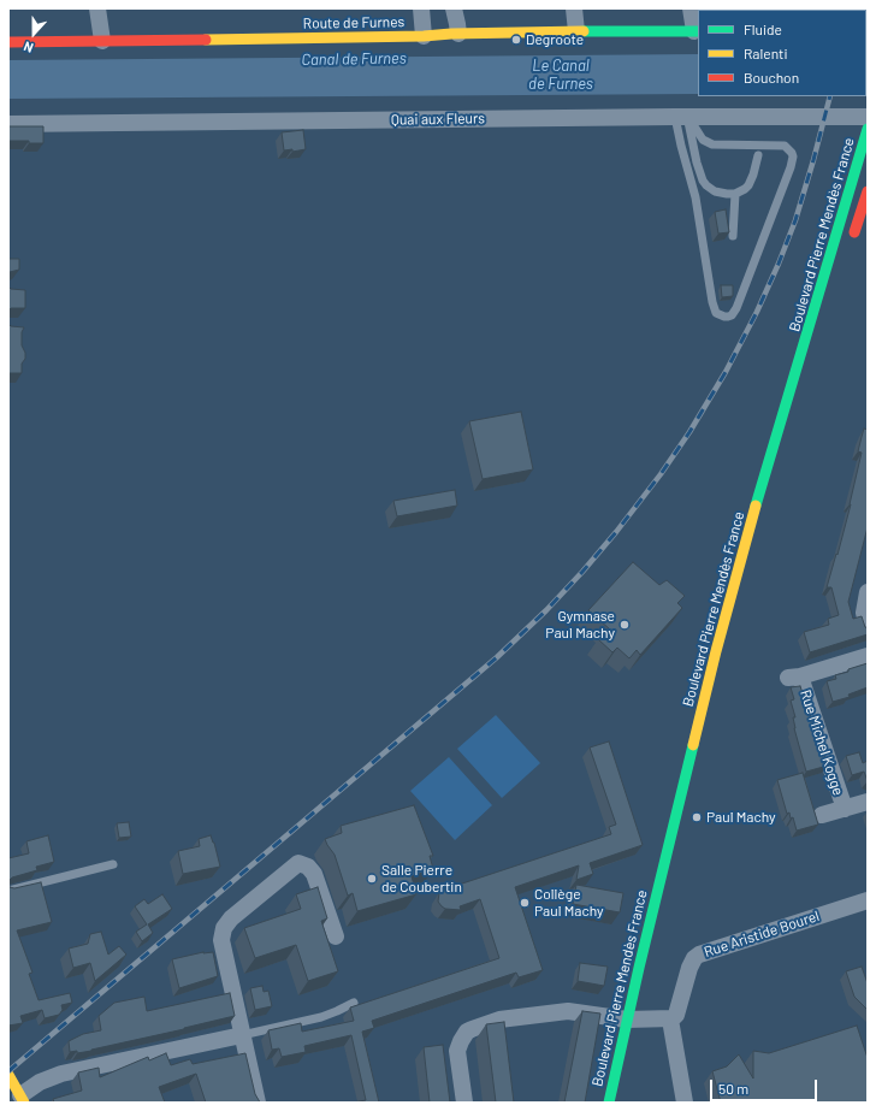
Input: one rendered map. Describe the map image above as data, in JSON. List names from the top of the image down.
{
  "streets": {
    "main road": ["Route de Furnes", "Boulevard Pierre Mendès France"],
    "street": ["Quai aux Fleurs", "Rue Michel Kogge", "Rue Aristide Bourel"]
  },
  "water": ["Canal de Furnes", "Le Canal de Furnes"],
  "places": [
    "Degroote",
    "Gymnase Paul Machy",
    "Paul Machy",
    "Salle Pierre de Coubertin",
    "Collège Paul Machy"
  ],
  "legend": ["Fluide", "Ralenti", "Bouchon"],
  "scale_bar": "50 m",
  "north": "bottom"
}
